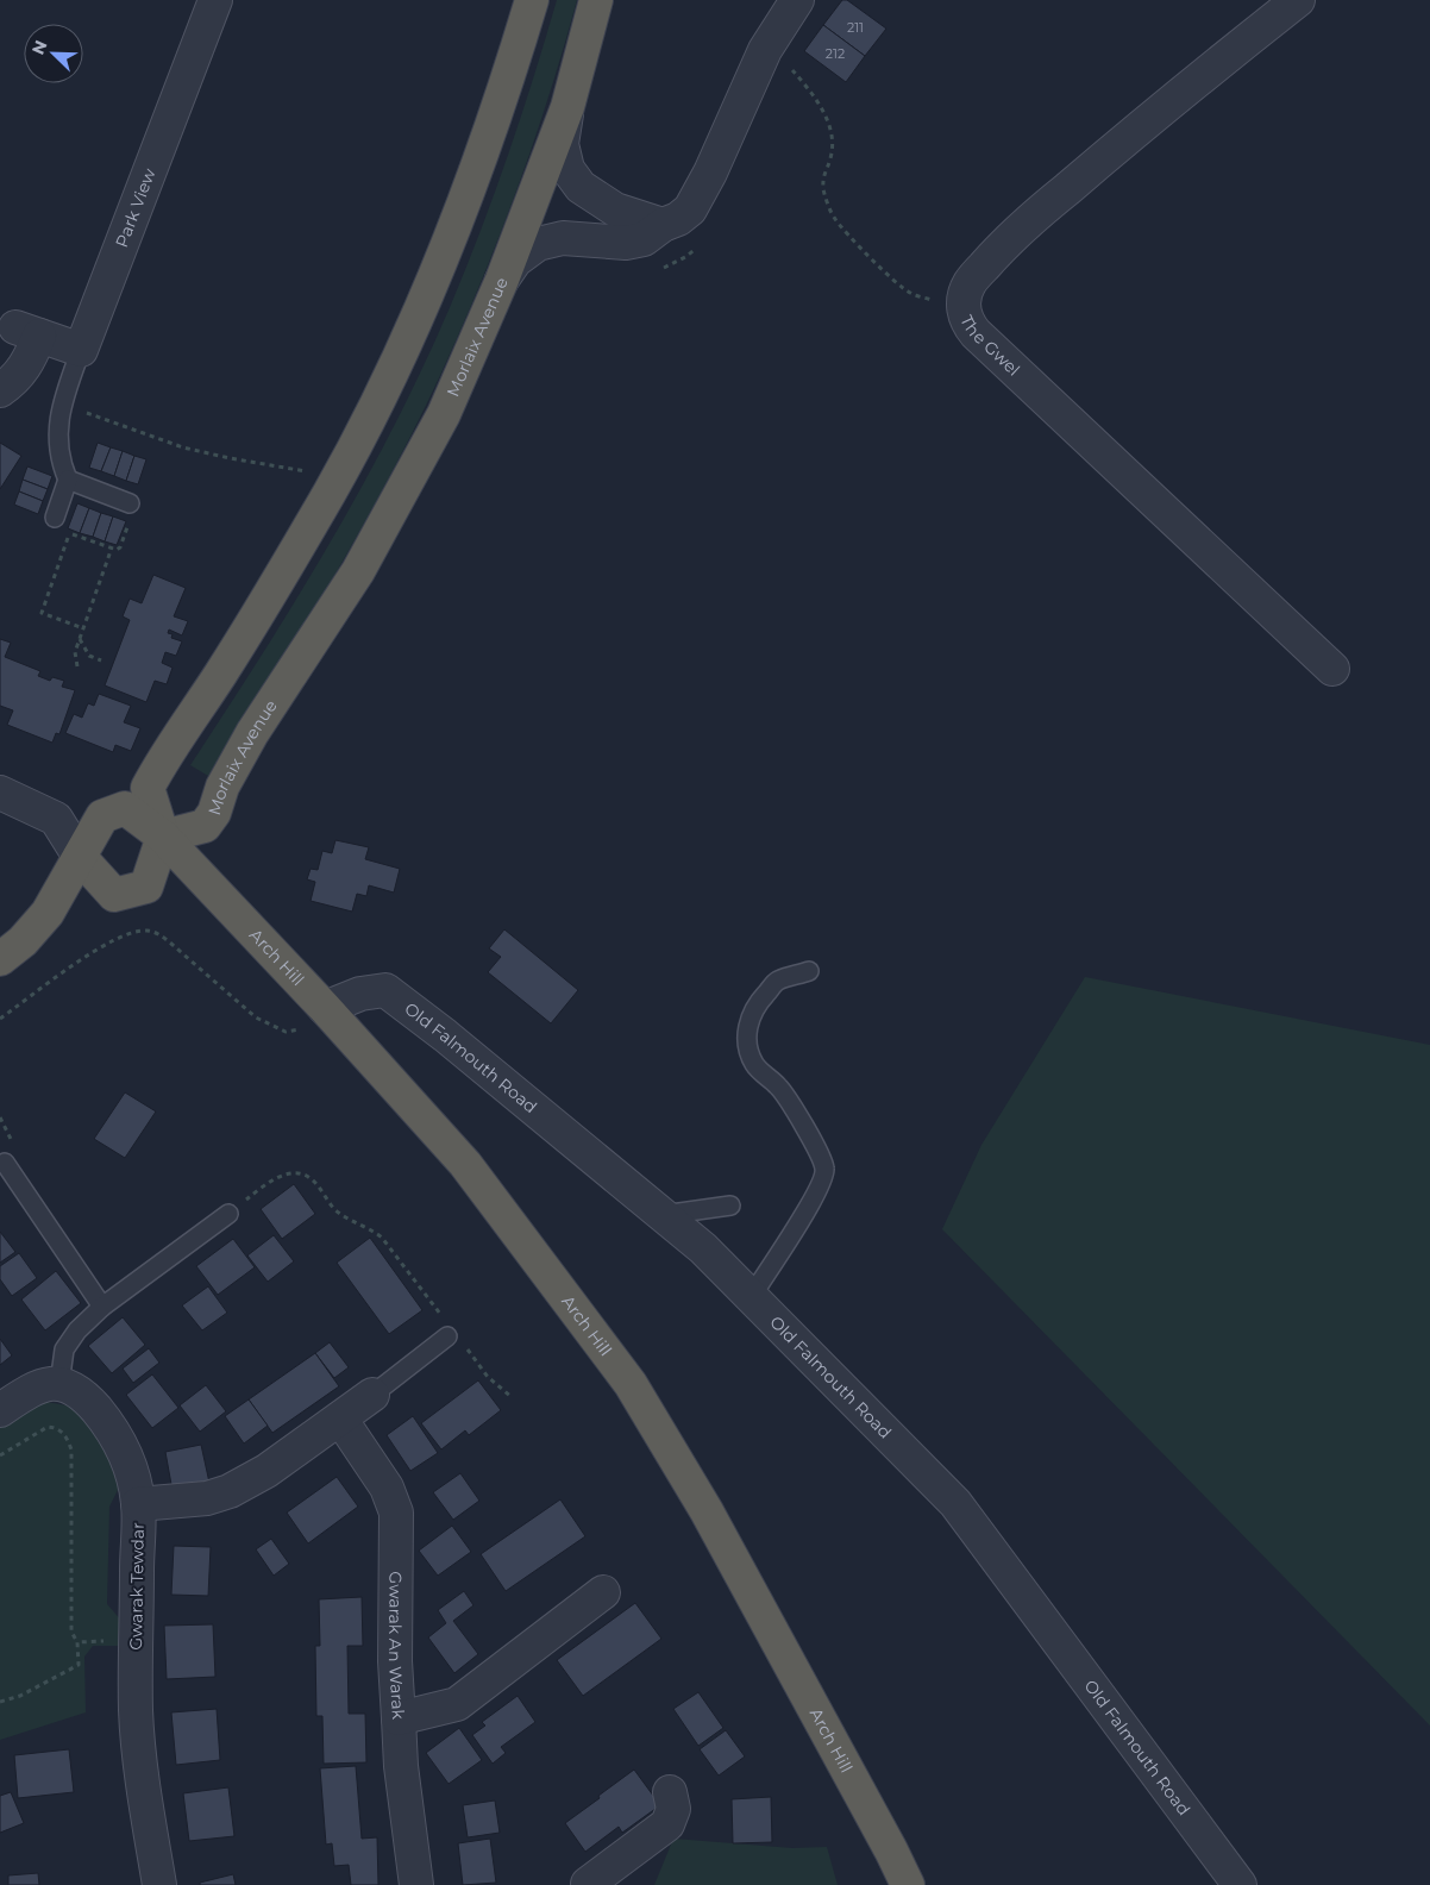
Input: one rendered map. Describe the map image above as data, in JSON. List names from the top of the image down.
{
  "streets": {
    "highway": ["Morlaix Avenue", "Arch Hill"],
    "street": [
      "Park View",
      "The Gwel",
      "Old Falmouth Road",
      "Gwarak Tewdar",
      "Gwarak An Warak"
    ]
  },
  "crossings": [
    ["Morlaix Avenue", "Arch Hill"],
    ["Arch Hill", "Old Falmouth Road"]
  ],
  "house_numbers": ["211", "212"],
  "north": "top left"
}
